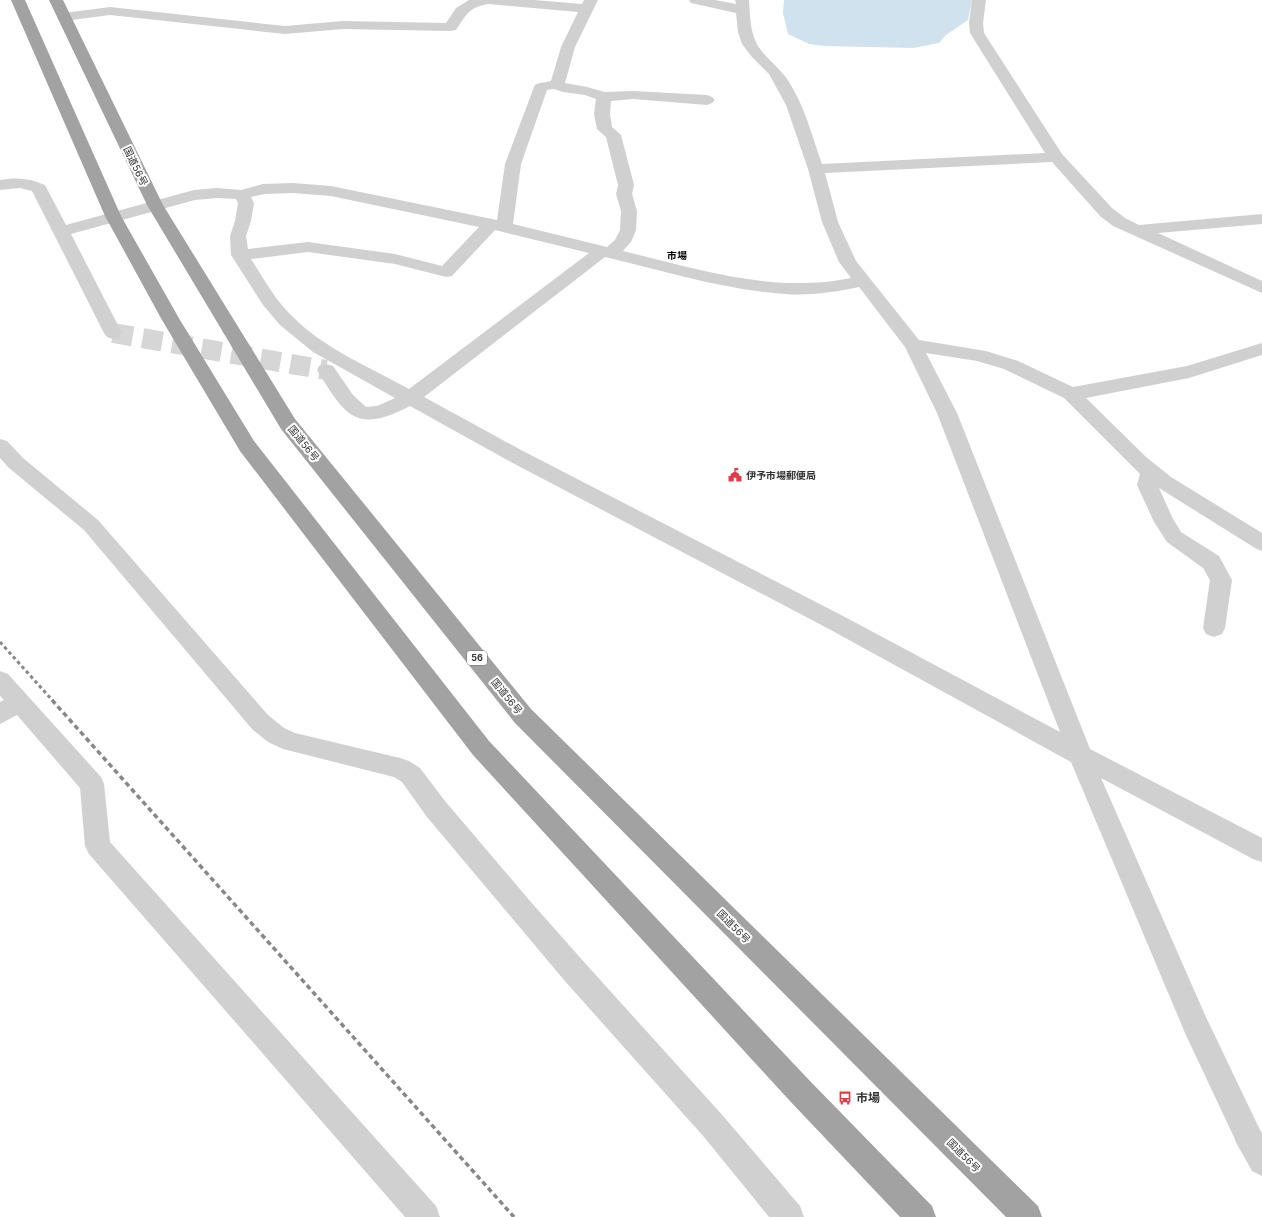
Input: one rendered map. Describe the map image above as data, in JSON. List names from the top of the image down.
{
  "streets": {
    "highway": ["国道56号", "56"]
  },
  "districts": ["市場"],
  "places": {
    "public building": ["伊予市場郵便局"],
    "bus stop": ["市場"]
  }
}
